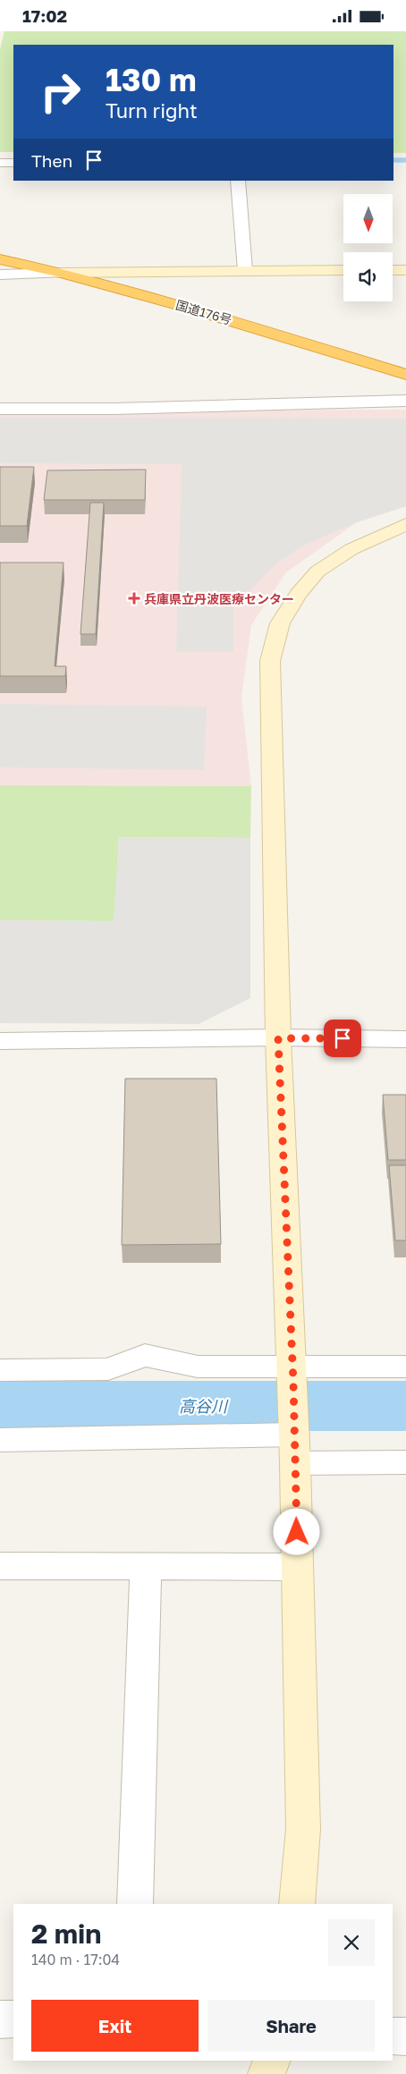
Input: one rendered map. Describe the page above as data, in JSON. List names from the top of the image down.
{
  "streets": {
    "highway": ["国道176号"]
  },
  "water": ["高谷川"],
  "places": {
    "health": ["兵庫県立丹波医療センター"]
  },
  "north": "bottom",
  "page": {
    "status": "17:02",
    "turn": ["130 m", "Turn right"],
    "then": "Then",
    "heading": ["2 min", "140 m · 17:04"],
    "buttons": ["Exit", "Share"]
  }
}
